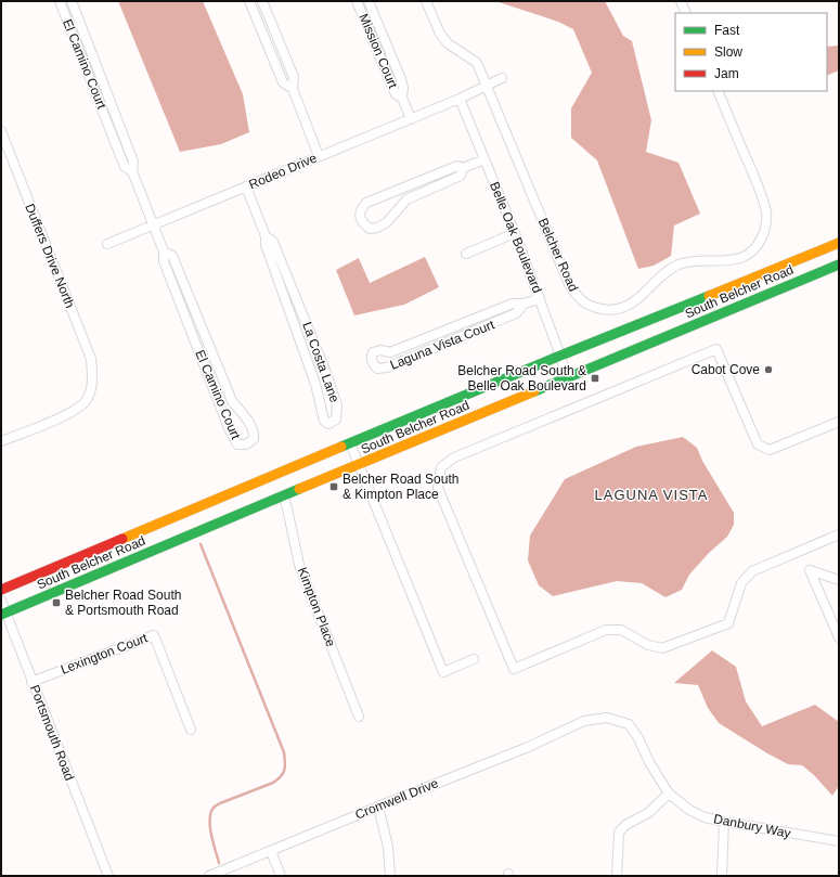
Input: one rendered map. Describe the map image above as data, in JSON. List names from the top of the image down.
{
  "streets": {
    "main road": ["South Belcher Road"],
    "street": [
      "Mission Court",
      "El Camino Court",
      "Rodeo Drive",
      "Belle Oak Boulevard",
      "Belcher Road",
      "Duffers Drive North",
      "Laguna Vista Court",
      "La Costa Lane",
      "Kimpton Place",
      "Lexington Court",
      "Portsmouth Road",
      "Cromwell Drive",
      "Danbury Way"
    ]
  },
  "crossings": [
    ["Mission Court", "Rodeo Drive"],
    ["El Camino Court", "Rodeo Drive"],
    ["Rodeo Drive", "Belle Oak Boulevard"],
    ["Rodeo Drive", "La Costa Lane"],
    ["Belle Oak Boulevard", "South Belcher Road"],
    ["Belle Oak Boulevard", "Laguna Vista Court"],
    ["South Belcher Road", "Kimpton Place"],
    ["South Belcher Road", "Portsmouth Road"],
    ["Lexington Court", "Portsmouth Road"],
    ["Cromwell Drive", "Danbury Way"]
  ],
  "districts": ["LAGUNA VISTA"],
  "places": {
    "other": ["Cabot Cove"],
    "transit": ["Belcher Road South & Belle Oak Boulevard", "Belcher Road South & Kimpton Place", "Belcher Road South & Portsmouth Road"]
  },
  "legend": ["Fast", "Slow", "Jam"]
}
